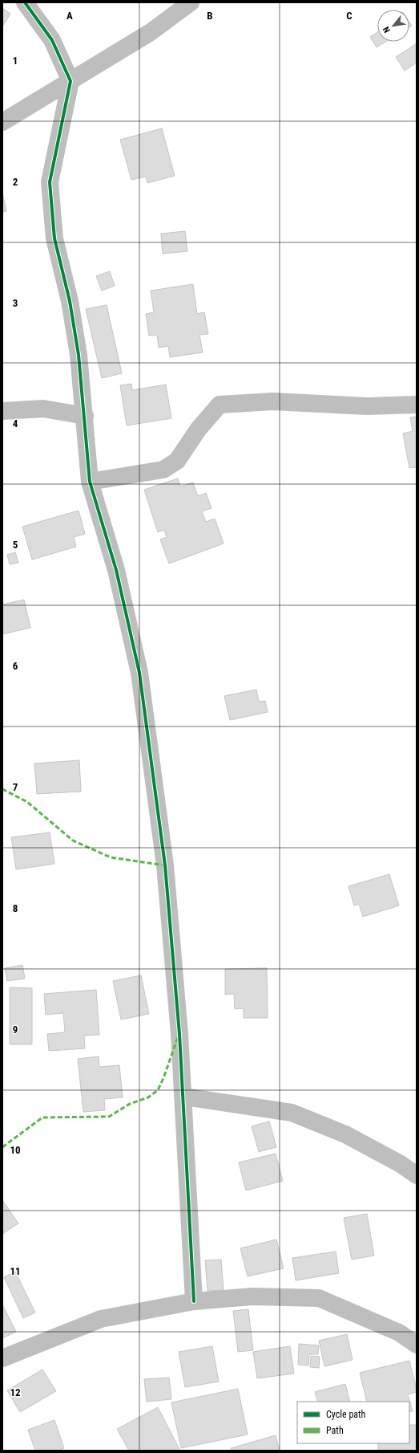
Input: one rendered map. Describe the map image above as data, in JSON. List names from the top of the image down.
{
  "legend": ["Cycle path", "Path"],
  "north": "bottom left",
  "grid": {
    "columns": ["A", "B", "C"],
    "rows": [
      "1",
      "2",
      "3",
      "4",
      "5",
      "6",
      "7",
      "8",
      "9",
      "10",
      "11",
      "12"
    ]
  }
}
